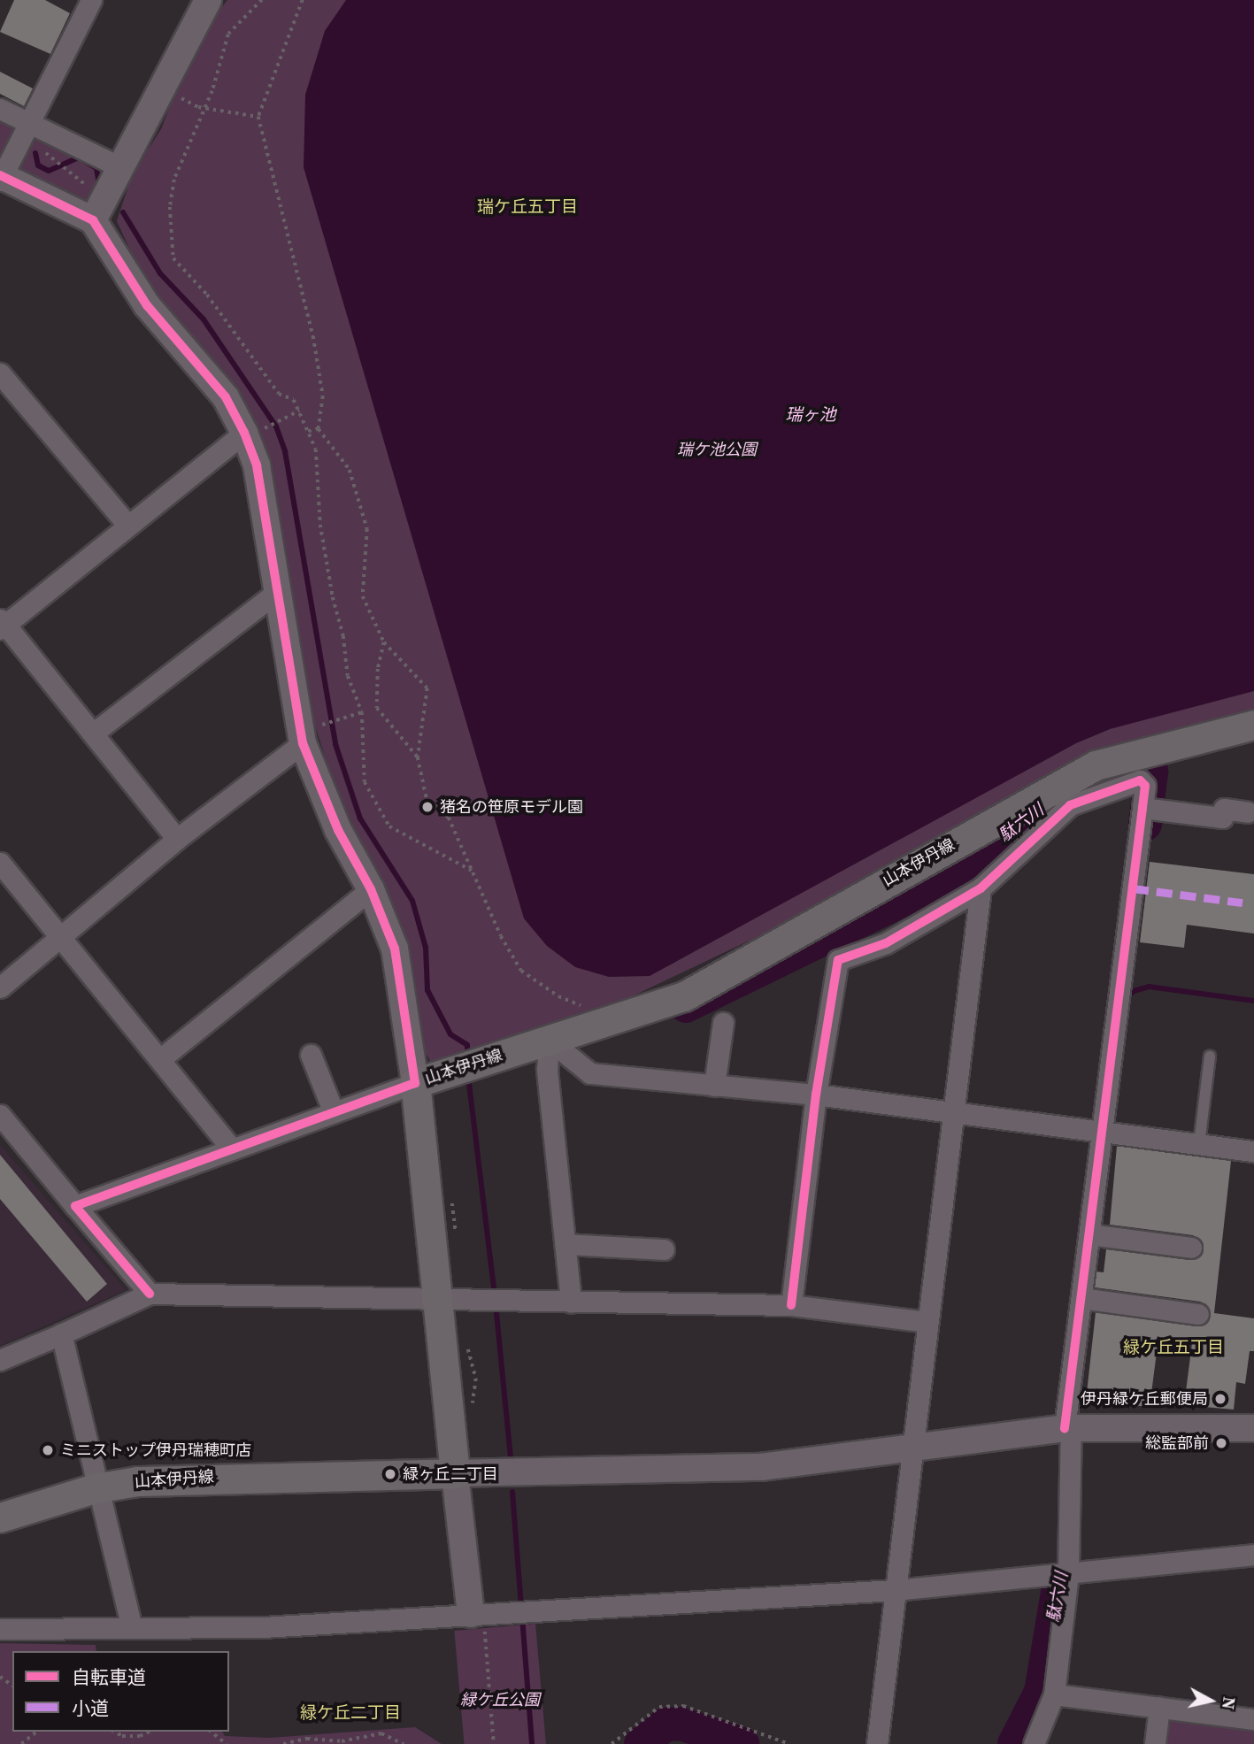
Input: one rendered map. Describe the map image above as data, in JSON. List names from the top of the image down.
{
  "streets": {
    "main road": ["山本伊丹線"]
  },
  "districts": ["瑞ケ丘五丁目", "緑ケ丘五丁目", "緑ケ丘二丁目"],
  "water": ["瑞ヶ池", "駄六川"],
  "parks": ["瑞ケ池公園", "緑ケ丘公園"],
  "places": [
    "猪名の笹原モデル園",
    "伊丹緑ケ丘郵便局",
    "総監部前",
    "ミニストップ伊丹瑞穂町店",
    "緑ヶ丘二丁目"
  ],
  "legend": ["自転車道", "小道"],
  "north": "right"
}
